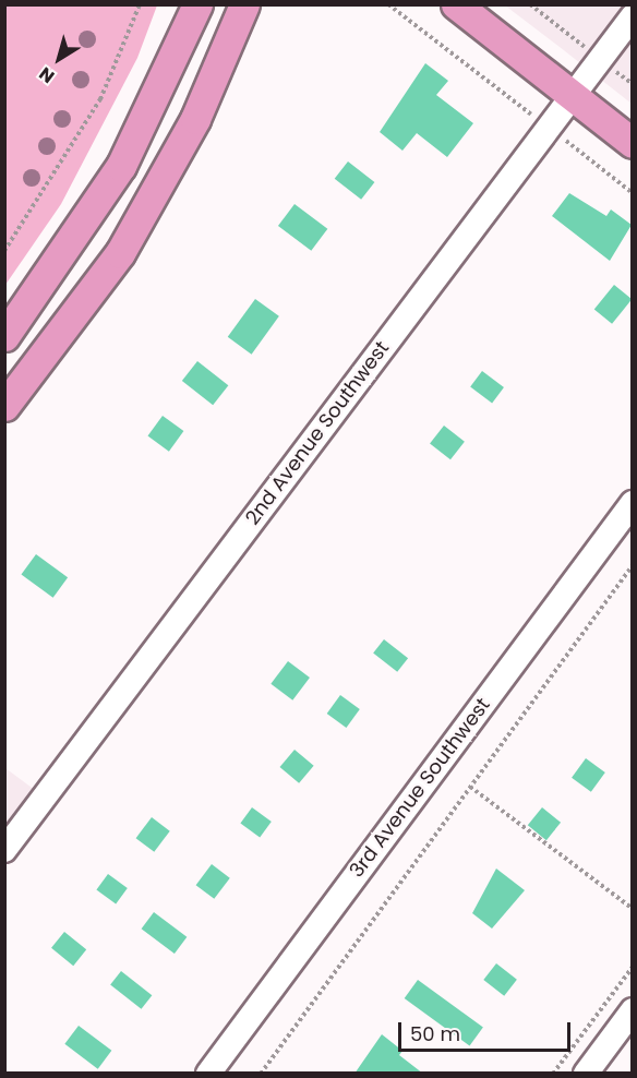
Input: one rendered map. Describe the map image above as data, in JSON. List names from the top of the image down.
{
  "streets": {
    "street": ["2nd Avenue Southwest", "3rd Avenue Southwest"]
  },
  "scale_bar": "50 m",
  "north": "bottom left"
}
